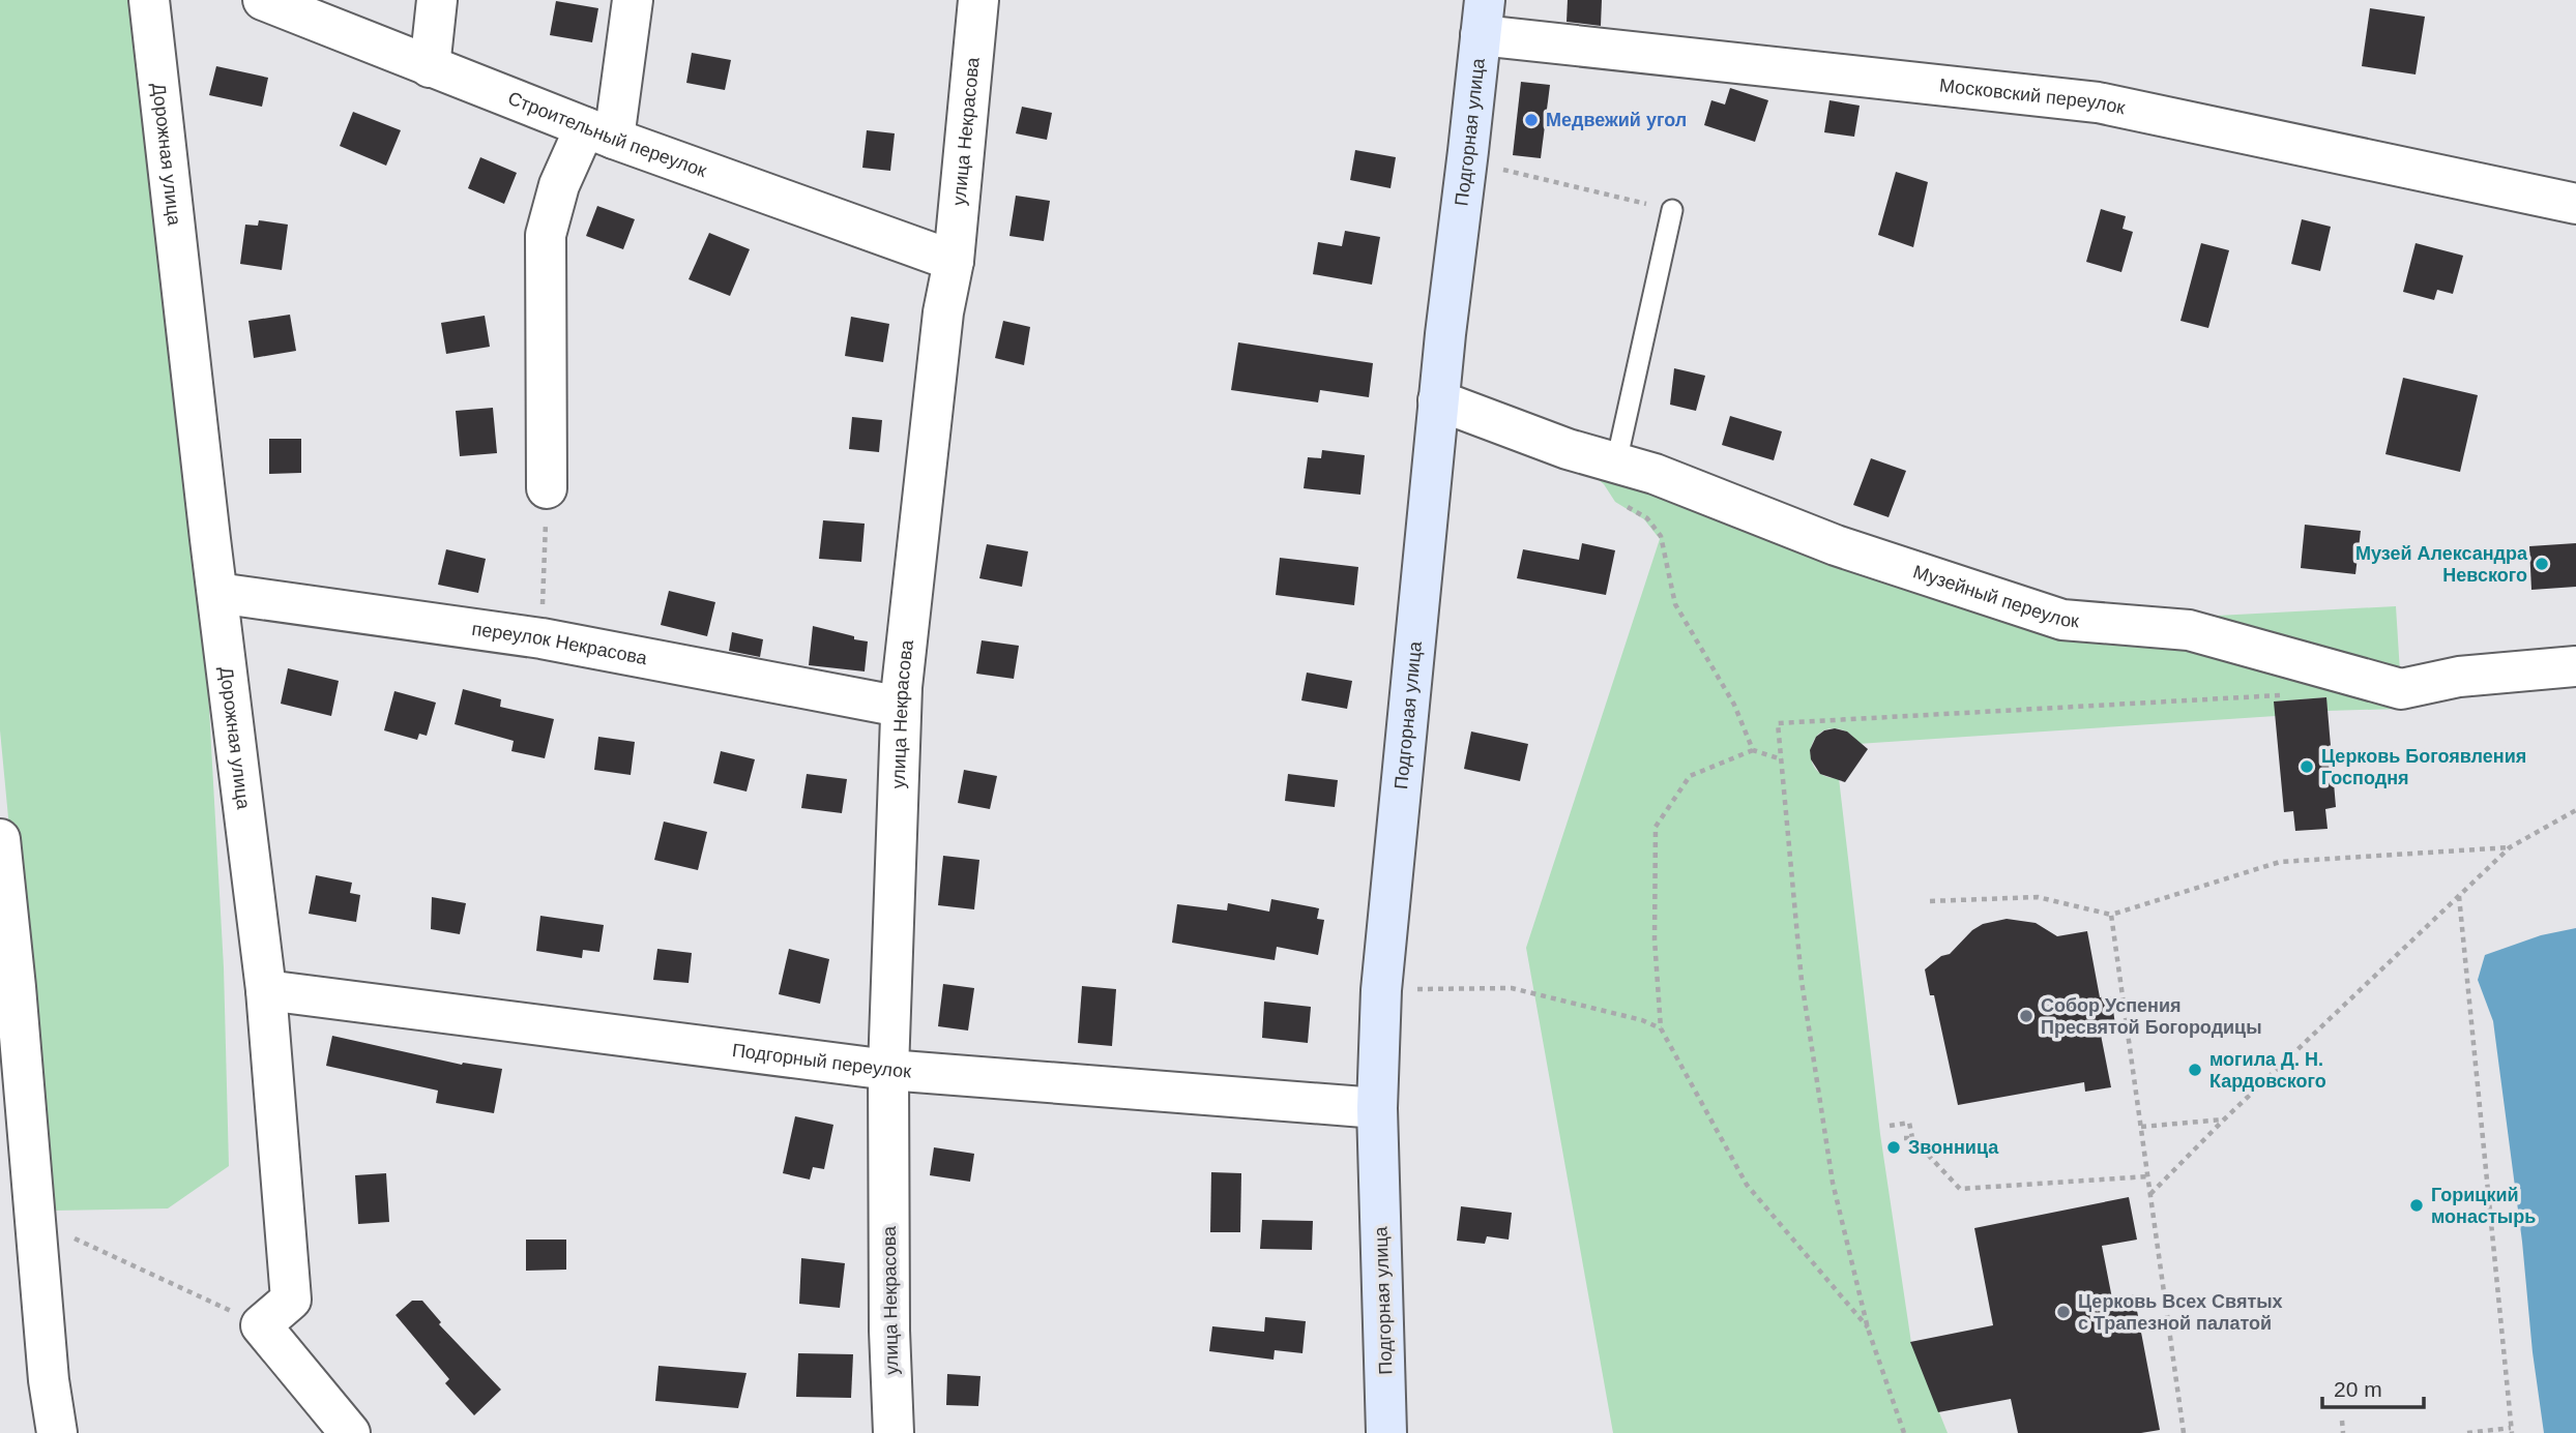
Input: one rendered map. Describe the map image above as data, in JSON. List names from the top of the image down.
{
  "streets": {
    "main road": ["Подгорная улица"],
    "street": [
      "Московский переулок",
      "улица Некрасова",
      "Строительный переулок",
      "Дорожная улица",
      "Музейный переулок",
      "переулок Некрасова",
      "Подгорный переулок"
    ]
  },
  "crossings": [
    ["Московский переулок", "Подгорная улица"],
    ["улица Некрасова", "Строительный переулок"],
    ["улица Некрасова", "переулок Некрасова"],
    ["улица Некрасова", "Подгорный переулок"],
    ["Подгорная улица", "Музейный переулок"],
    ["Подгорная улица", "Подгорный переулок"],
    ["Дорожная улица", "переулок Некрасова"],
    ["Дорожная улица", "Подгорный переулок"]
  ],
  "places": [
    "Медвежий угол",
    "Музей Александра Невского",
    "Церковь Богоявления Господня",
    "Собор Успения Пресвятой Богородицы",
    "могила Д. Н. Кардовского",
    "Звонница",
    "Горицкий монастырь",
    "Церковь Всех Святых с Трапезной палатой"
  ],
  "scale_bar": "20 m"
}
